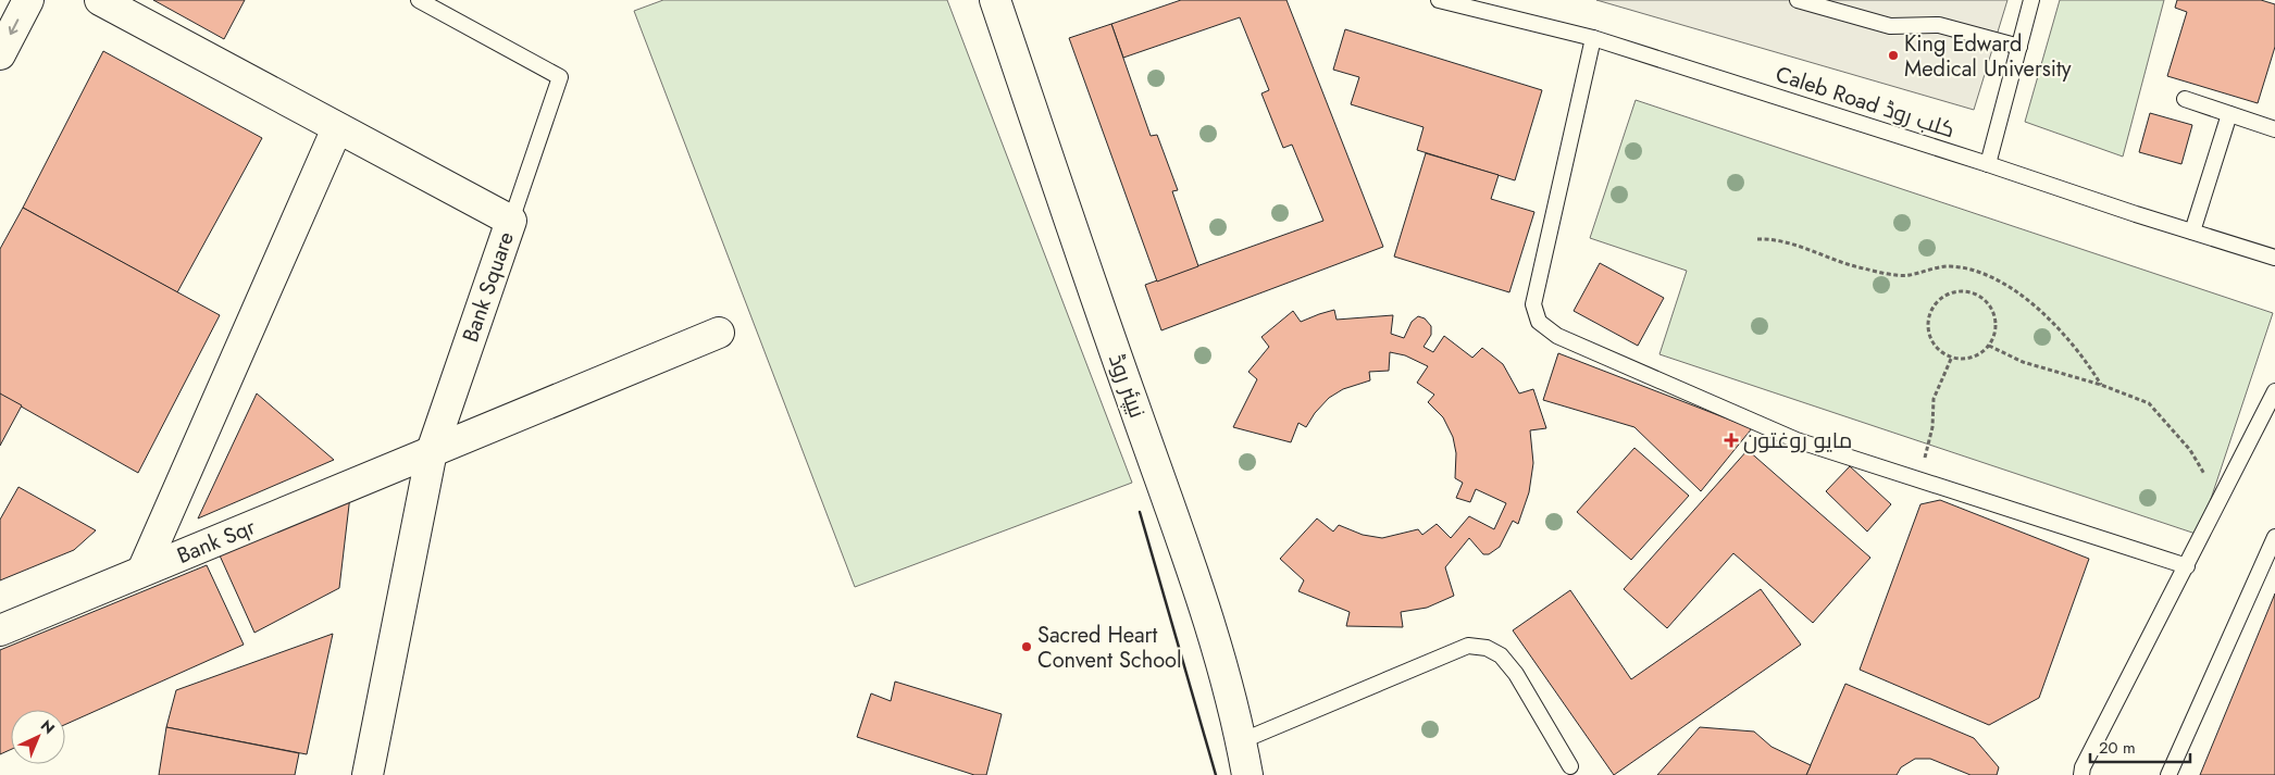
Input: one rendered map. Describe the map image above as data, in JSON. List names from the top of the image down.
{
  "streets": {
    "street": ["Bank Square", "نیپئر روڈ", "Bank Sqr"],
    "lane": ["Caleb Road کلب روڈ"]
  },
  "crossings": [
    ["Bank Square", "Bank Sqr"]
  ],
  "places": {
    "other": ["King Edward Medical University", "Sacred Heart Convent School"],
    "health": ["مایو روغتون"]
  },
  "scale_bar": "20 m",
  "north": "top right"
}
